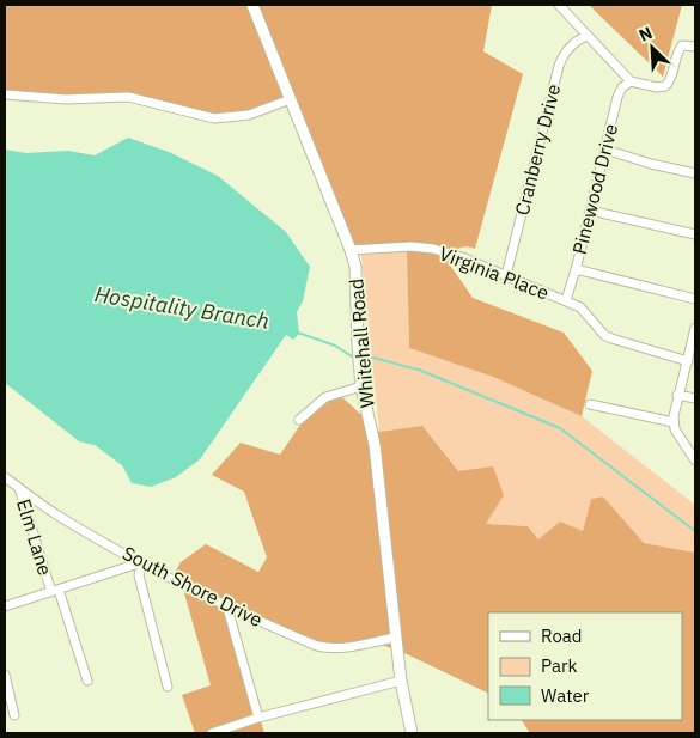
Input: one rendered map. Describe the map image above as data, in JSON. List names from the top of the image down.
{
  "streets": {
    "street": [
      "Cranberry Drive",
      "Pinewood Drive",
      "Virginia Place",
      "Whitehall Road",
      "Elm Lane",
      "South Shore Drive"
    ]
  },
  "crossings": [
    ["Cranberry Drive", "Virginia Place"],
    ["Pinewood Drive", "Virginia Place"],
    ["Virginia Place", "Whitehall Road"],
    ["Whitehall Road", "South Shore Drive"],
    ["Elm Lane", "South Shore Drive"]
  ],
  "water": ["Hospitality Branch"],
  "legend": ["Road", "Park", "Water"],
  "north": "top left"
}
